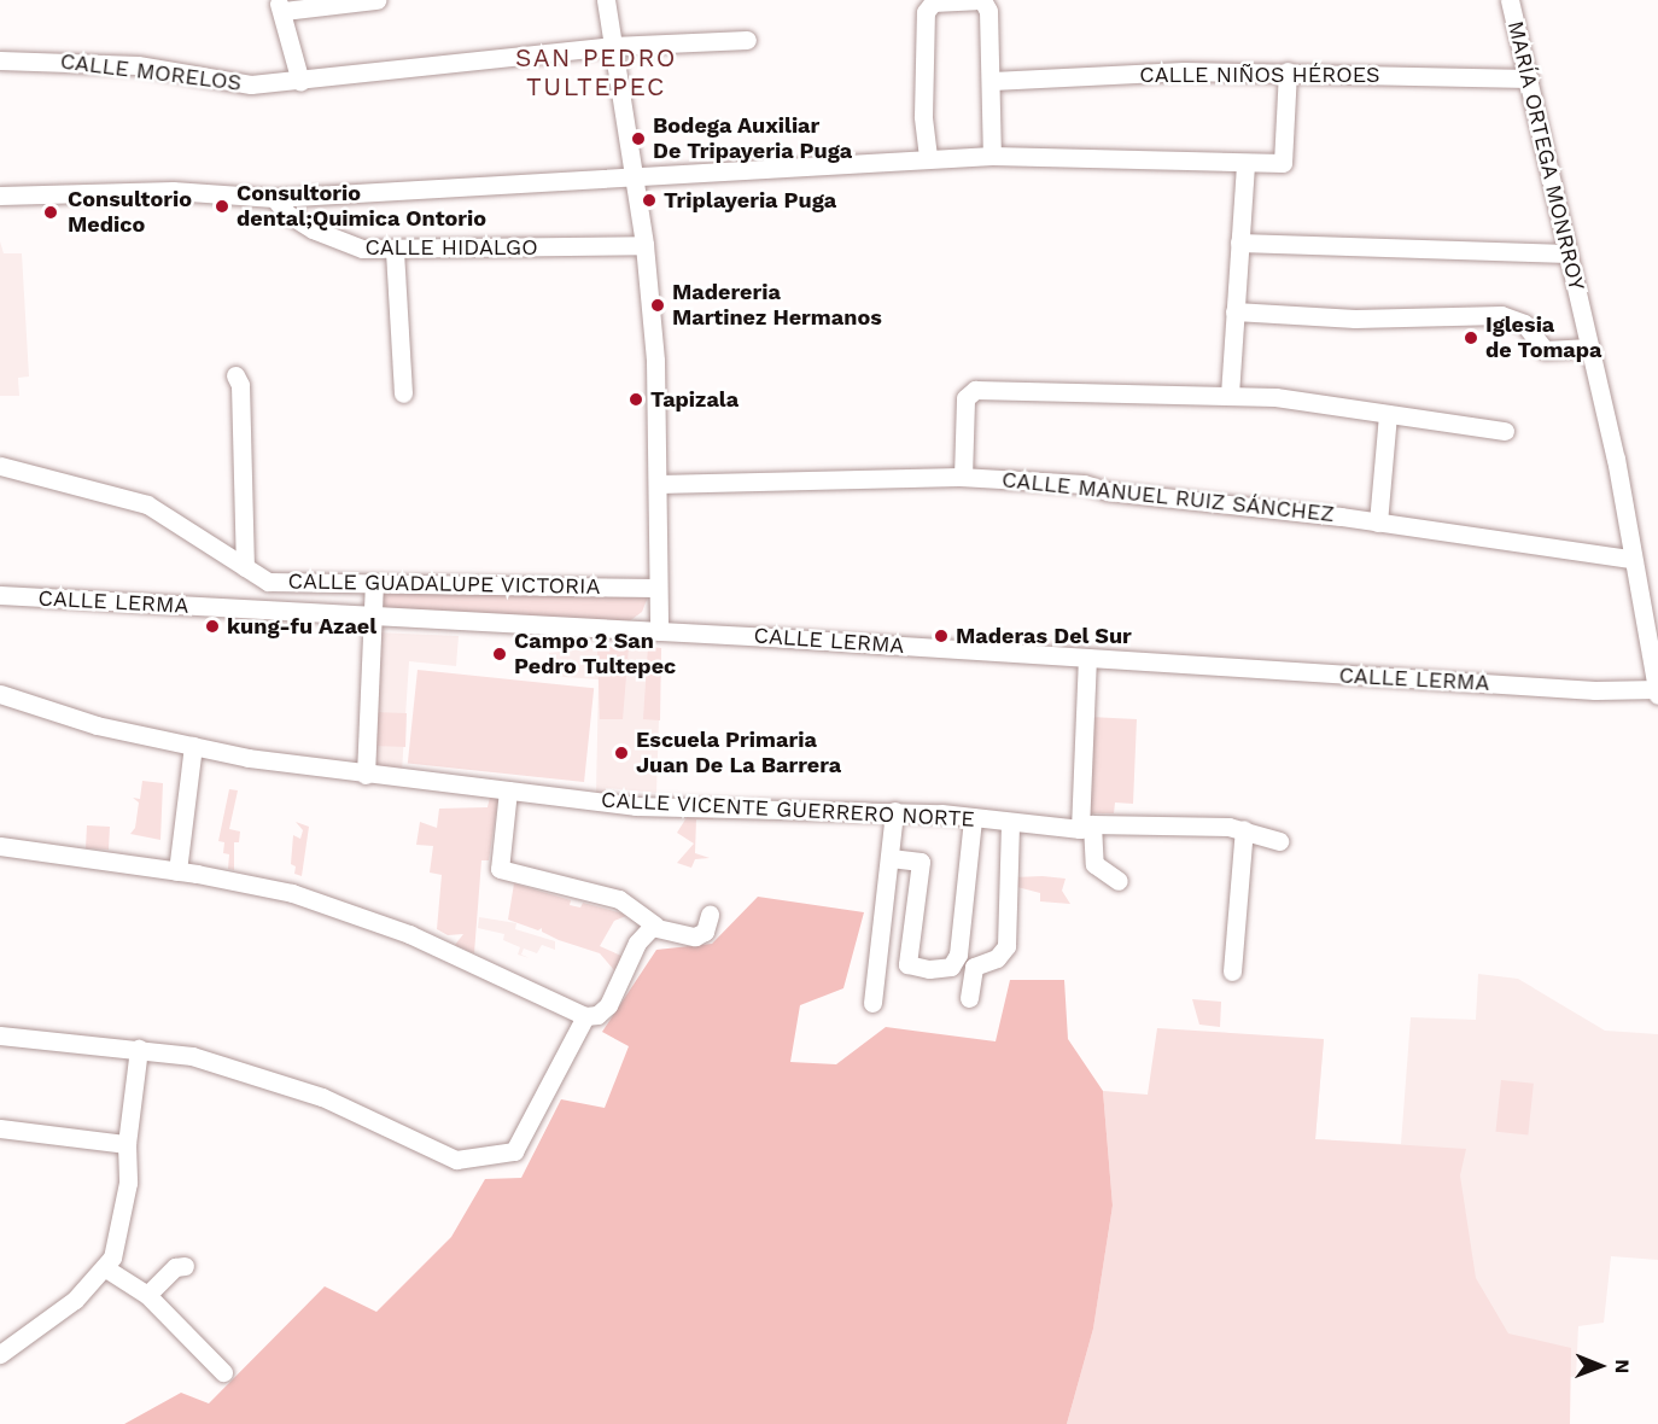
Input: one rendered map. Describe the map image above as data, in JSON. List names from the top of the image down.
{
  "streets": {
    "street": [
      "CALLE MORELOS",
      "CALLE NIÑOS HÉROES",
      "MARÍA ORTEGA MONRROY",
      "CALLE HIDALGO",
      "CALLE MANUEL RUIZ SÁNCHEZ",
      "CALLE GUADALUPE VICTORIA",
      "CALLE LERMA",
      "CALLE VICENTE GUERRERO NORTE"
    ]
  },
  "crossings": [
    ["CALLE NIÑOS HÉROES", "MARÍA ORTEGA MONRROY"],
    ["MARÍA ORTEGA MONRROY", "CALLE MANUEL RUIZ SÁNCHEZ"],
    ["MARÍA ORTEGA MONRROY", "CALLE LERMA"]
  ],
  "districts": ["SAN PEDRO TULTEPEC"],
  "places": [
    "Bodega Auxiliar De Tripayeria Puga",
    "Triplayeria Puga",
    "Consultorio dental;Quimica Ontorio",
    "Consultorio Medico",
    "Madereria Martinez Hermanos",
    "Iglesia de Tomapa",
    "Tapizala",
    "kung-fu Azael",
    "Maderas Del Sur",
    "Campo 2 San Pedro Tultepec",
    "Escuela Primaria Juan De La Barrera"
  ],
  "north": "right"
}
